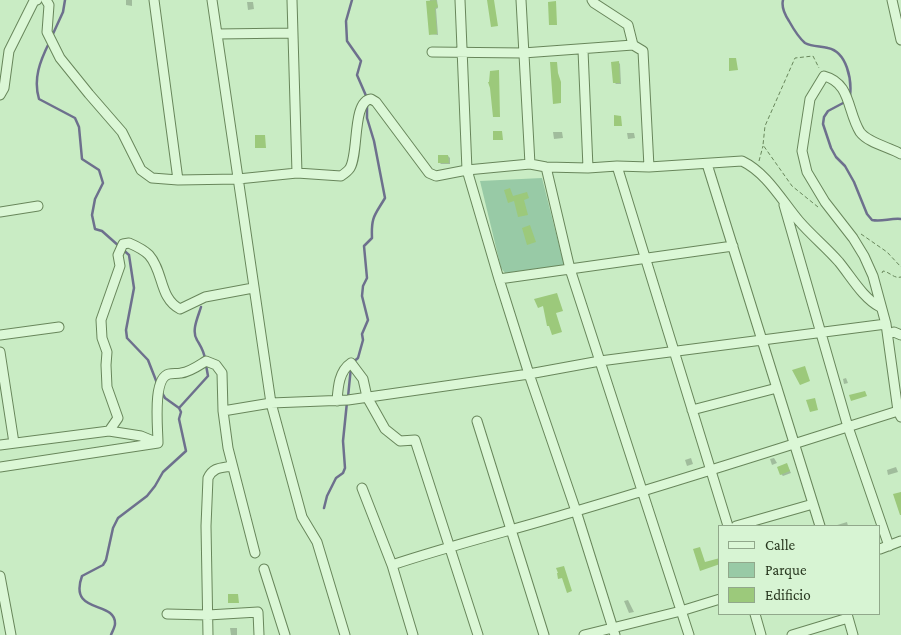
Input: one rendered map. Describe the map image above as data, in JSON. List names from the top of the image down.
{
  "legend": ["Calle", "Parque", "Edificio"]
}
